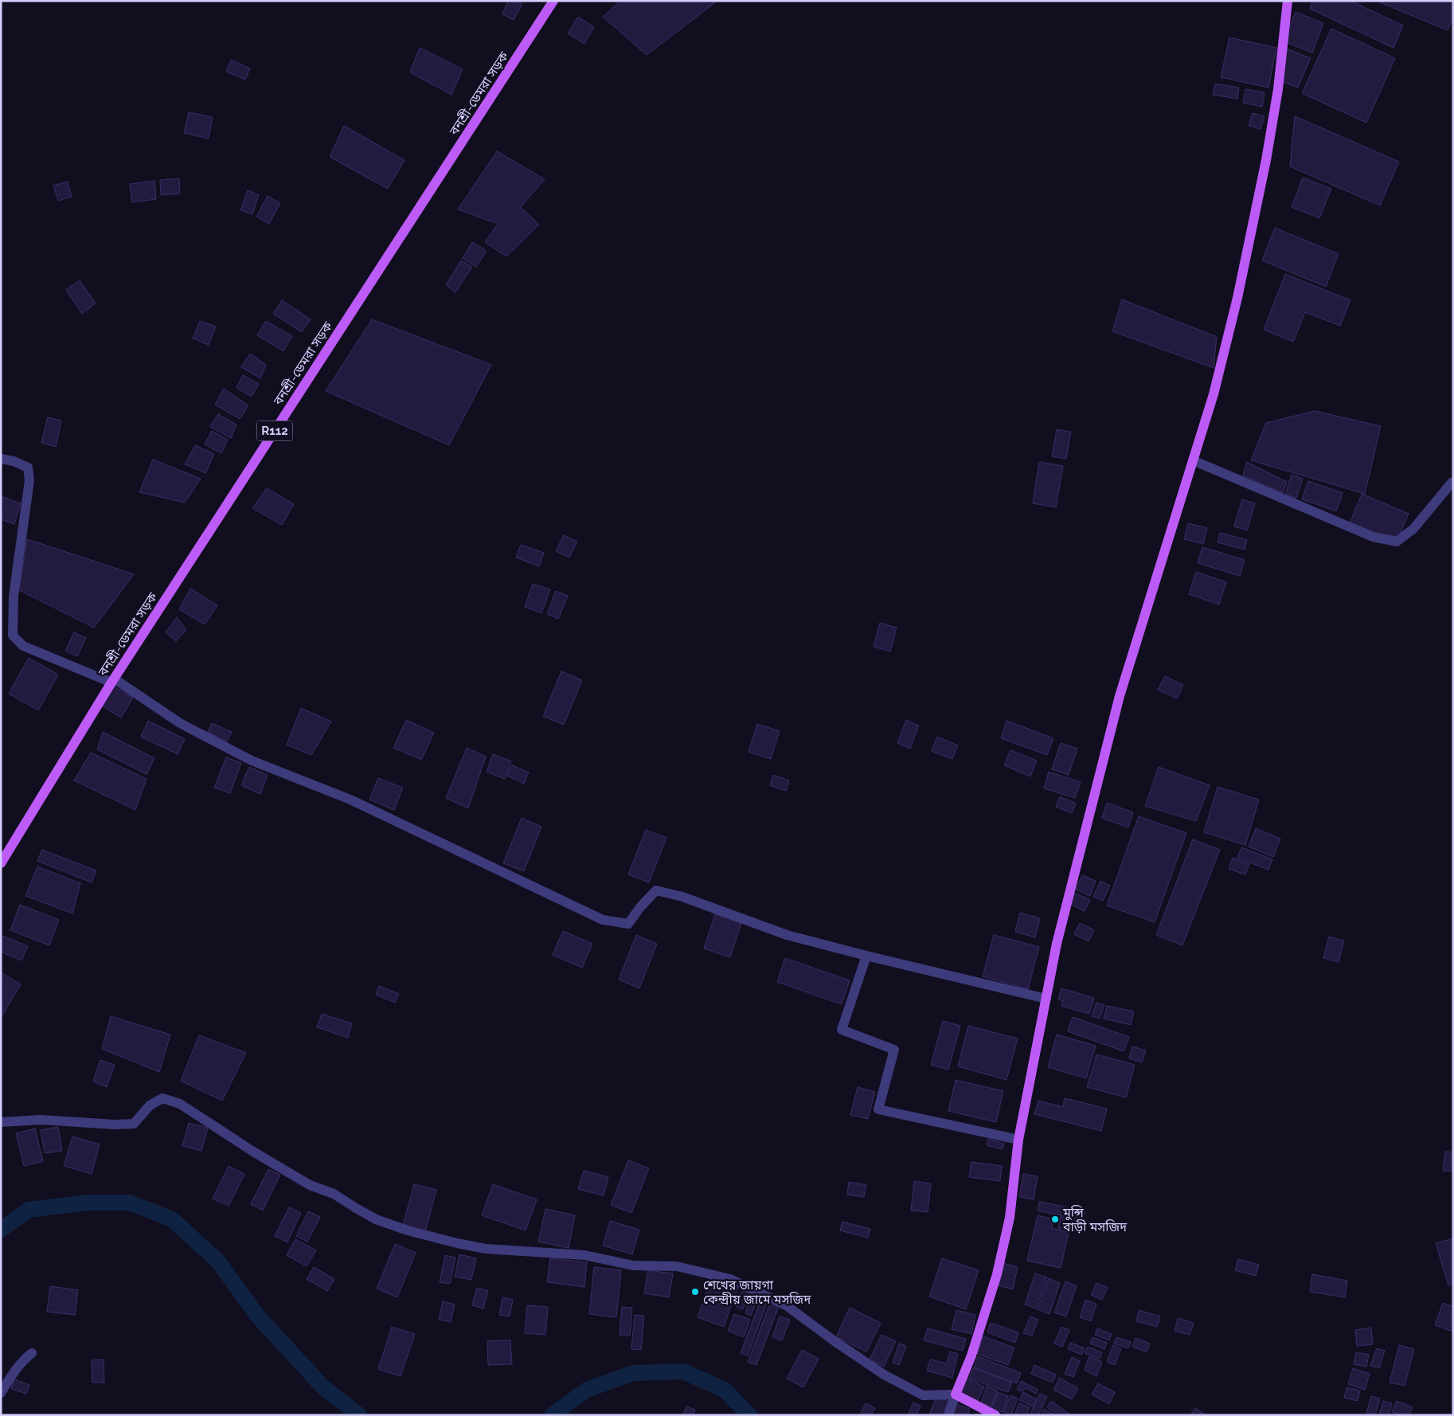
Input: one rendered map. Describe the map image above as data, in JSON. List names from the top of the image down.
{
  "streets": {
    "main road": ["বনশ্রী-ডেমরা সড়ক", "R112"]
  },
  "places": ["মুন্সি বাড়ী মসজিদ", "শেখের জায়গা কেন্দ্রীয় জামে মসজিদ"]
}
